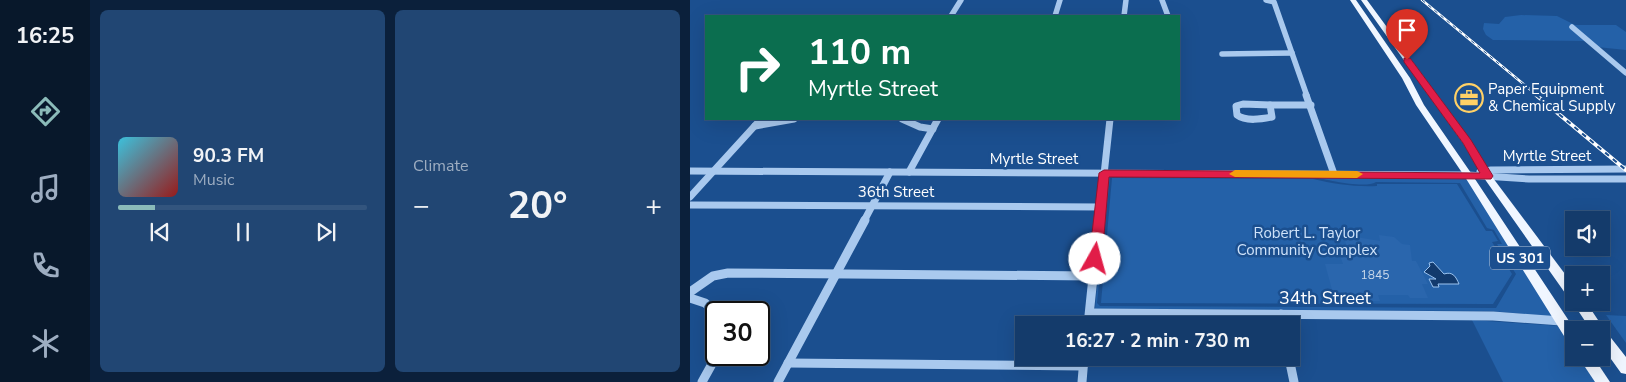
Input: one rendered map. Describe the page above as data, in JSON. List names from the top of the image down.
{
  "streets": {
    "main road": ["US 301"],
    "street": ["Myrtle Street", "36th Street", "34th Street"]
  },
  "crossings": [
    ["Myrtle Street", "US 301"],
    ["US 301", "34th Street"]
  ],
  "parks": ["Robert L. Taylor Community Complex"],
  "places": {
    "office": ["Paper Equipment & Chemical Supply"]
  },
  "house_numbers": ["1845"],
  "page": {
    "tabs": "16:25",
    "tile": "Climate",
    "turn": ["110 m", "Myrtle Street"],
    "song": ["90.3 FM", "Music"],
    "heat": ["−", "20°", "+"],
    "map_buttons": ["+", "−"],
    "limit": "30",
    "trip": "16:27 · 2 min · 730 m"
  }
}
